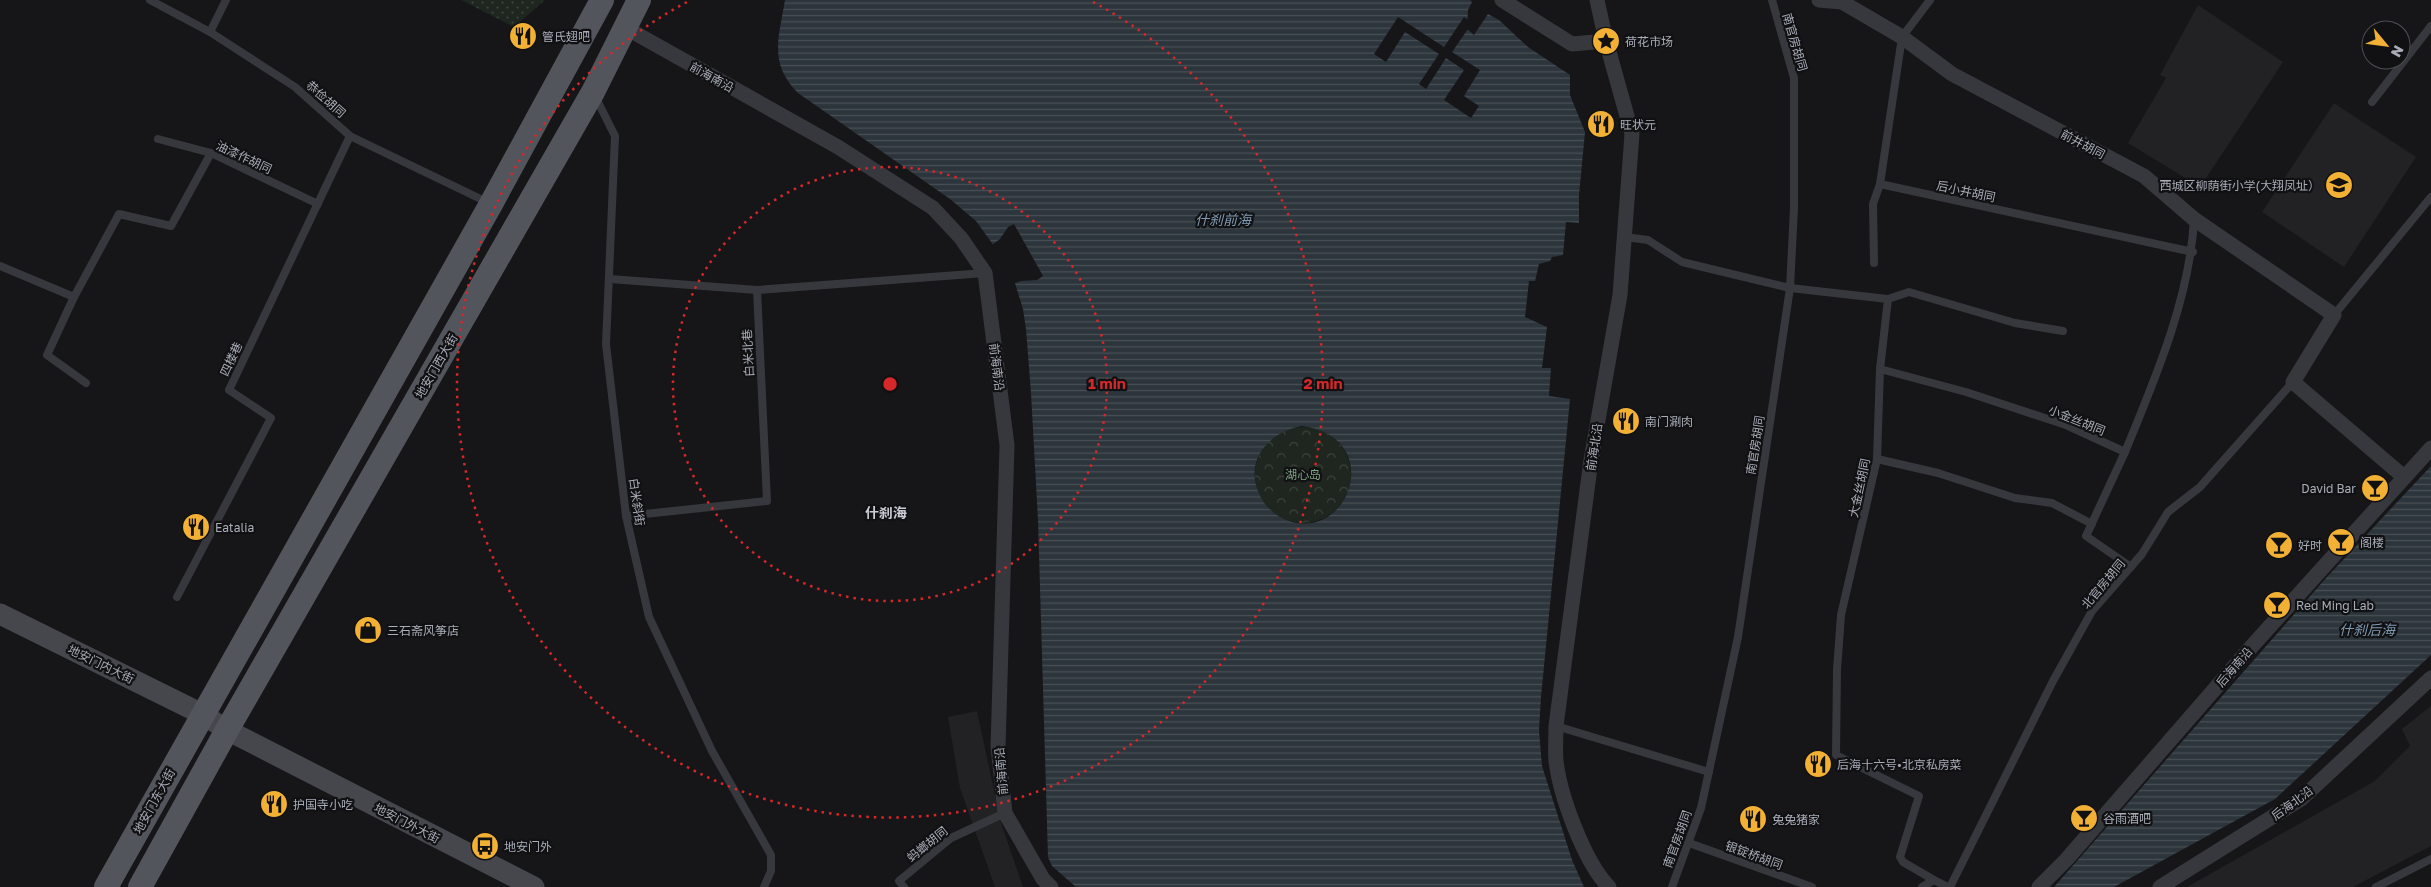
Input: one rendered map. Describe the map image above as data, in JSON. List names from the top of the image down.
{
  "streets": {
    "main road": [
      "地安门西大街",
      "地安门内大街",
      "地安门东大街",
      "地安门外大街"
    ],
    "street": [
      "前海南沿",
      "前井胡同",
      "前海北沿",
      "后海南沿",
      "后海北沿"
    ],
    "lane": [
      "南官房胡同",
      "恭俭胡同",
      "油漆作胡同",
      "后小井胡同",
      "白米北巷",
      "四楼巷",
      "小金丝胡同",
      "大金丝胡同",
      "白米斜街",
      "北官房胡同",
      "蚂螂胡同",
      "银锭桥胡同"
    ]
  },
  "crossings": [
    ["南官房胡同", "银锭桥胡同"],
    ["前海南沿", "地安门西大街"],
    ["前海南沿", "蚂螂胡同"],
    ["恭俭胡同", "四楼巷"],
    ["油漆作胡同", "四楼巷"],
    ["白米北巷", "白米斜街"],
    ["地安门西大街", "白米斜街"],
    ["地安门西大街", "地安门内大街"],
    ["地安门西大街", "地安门外大街"],
    ["小金丝胡同", "大金丝胡同"],
    ["地安门内大街", "地安门东大街"],
    ["地安门内大街", "地安门外大街"]
  ],
  "districts": ["什刹海"],
  "water": ["什刹前海", "什刹后海"],
  "parks": ["湖心岛"],
  "places": {
    "restaurant": [
      "管氏翅吧",
      "旺状元",
      "南门涮肉",
      "Eatalia",
      "后海十六号•北京私房菜",
      "护国寺小吃",
      "兔兔猪家"
    ],
    "place": ["荷花市场"],
    "school or university": ["西城区柳荫街小学(大翔凤址）"],
    "bar": [
      "David Bar",
      "阁楼",
      "好时",
      "Red Ming Lab",
      "谷雨酒吧"
    ],
    "shop": ["三石斋风筝店"],
    "bus stop": ["地安门外"]
  },
  "north": "bottom right",
  "rings": ["1 min", "2 min"]
}
